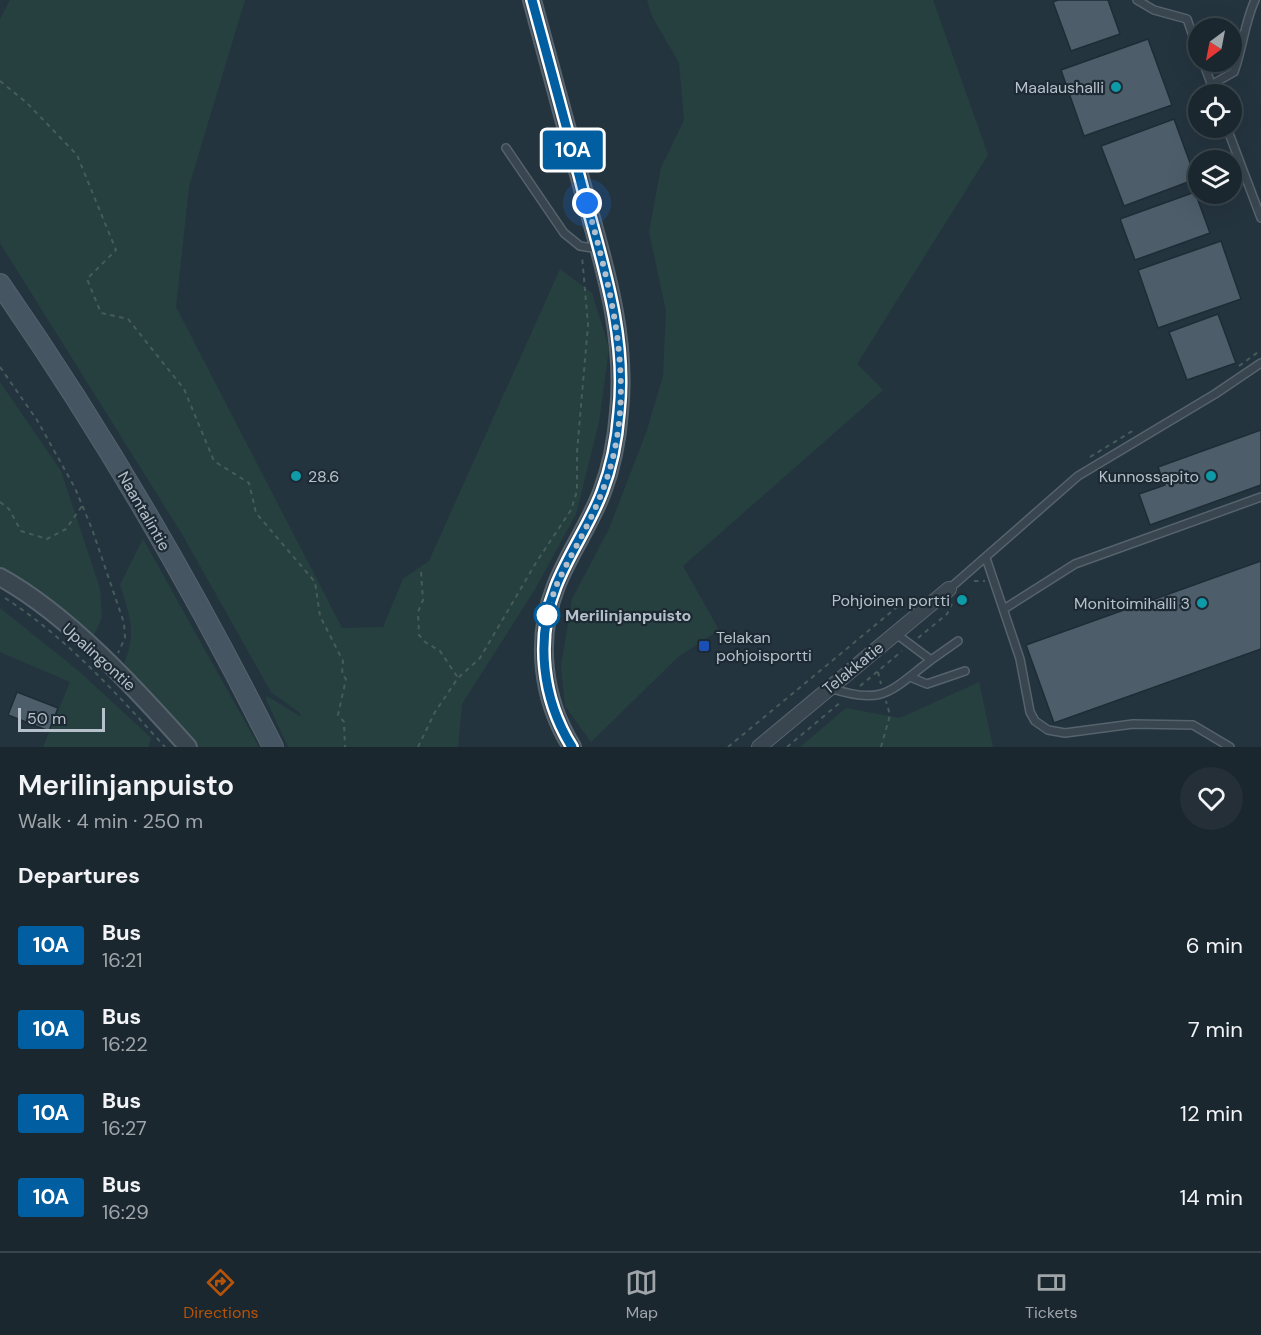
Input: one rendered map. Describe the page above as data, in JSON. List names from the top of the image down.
{
  "streets": {
    "main road": ["Naantalintie"],
    "street": ["Upalingontie", "Telakkatie"]
  },
  "places": {
    "other": [
      "Maalaushalli",
      "28.6",
      "Kunnossapito",
      "Pohjoinen portti",
      "Monitoimihalli 3",
      "Merilinjanpuisto"
    ],
    "transit": ["Telakan pohjoisportti"]
  },
  "lines": ["bus line 10A"],
  "scale_bar": "50 m",
  "north": "bottom left",
  "page": {
    "on_map": "10A",
    "scale": "50 m",
    "heading": [
      ["Merilinjanpuisto", "Walk · 4 min · 250 m"],
      "Departures"
    ],
    "list": [
      {
        "mark": "10A",
        "name": "Bus",
        "note": "16:21",
        "value": "6 min"
      },
      {
        "mark": "10A",
        "name": "Bus",
        "note": "16:22",
        "value": "7 min"
      },
      {
        "mark": "10A",
        "name": "Bus",
        "note": "16:27",
        "value": "12 min"
      },
      {
        "mark": "10A",
        "name": "Bus",
        "note": "16:29",
        "value": "14 min"
      }
    ],
    "tabs": ["Directions", "Map", "Tickets"]
  }
}
